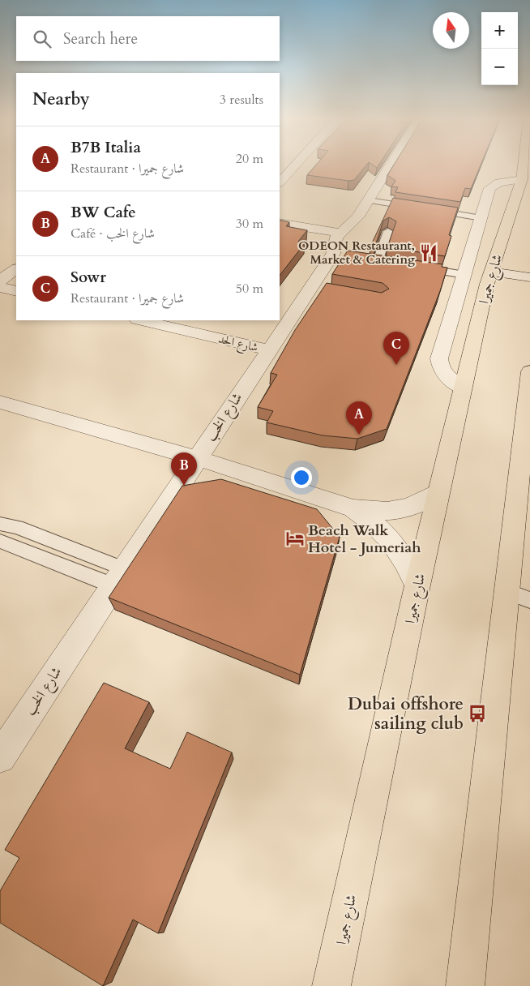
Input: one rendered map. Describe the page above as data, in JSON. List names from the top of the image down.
{
  "streets": {
    "main road": ["شارع جميرا"],
    "street": ["شارع الحد", "شارع الخب"]
  },
  "crossings": [
    ["شارع الحد", "شارع الخب"]
  ],
  "places": {
    "restaurant": ["ODEON Restaurant, Market & Catering"],
    "hotel": ["Beach Walk Hotel - Jumeriah"],
    "bus stop": ["Dubai offshore sailing club"]
  },
  "north": "top",
  "page": {
    "map_buttons": ["+", "−"],
    "search": "Search here",
    "heading": ["Nearby", "3 results"],
    "list": [
      {
        "mark": "A",
        "name": "B7B Italia",
        "note": "Restaurant · شارع جميرا",
        "value": "20 m"
      },
      {
        "mark": "B",
        "name": "BW Cafe",
        "note": "Café · شارع الخب",
        "value": "30 m"
      },
      {
        "mark": "C",
        "name": "Sowr",
        "note": "Restaurant · شارع جميرا",
        "value": "50 m"
      }
    ],
    "pins": ["C", "A", "B"]
  }
}
